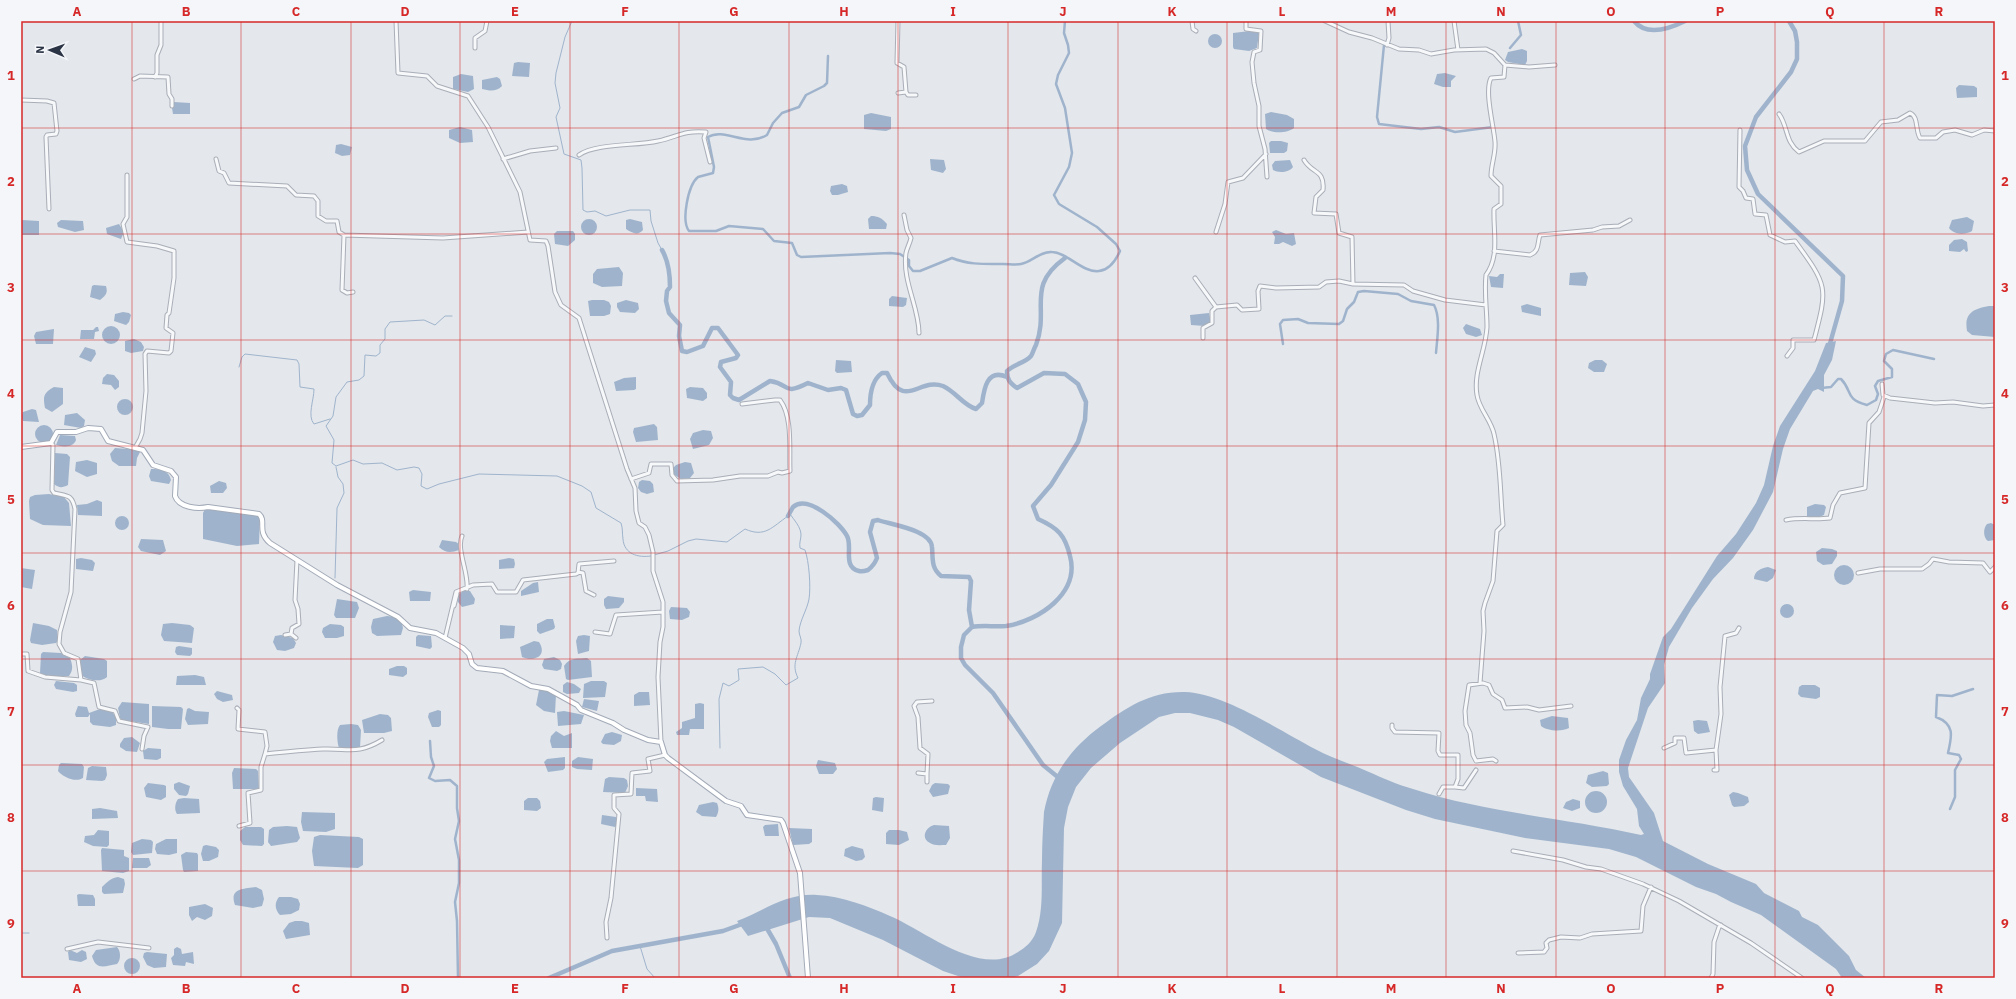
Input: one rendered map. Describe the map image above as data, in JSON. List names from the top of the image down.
{
  "north": "left",
  "grid": {
    "columns": [
      "A",
      "B",
      "C",
      "D",
      "E",
      "F",
      "G",
      "H",
      "I",
      "J",
      "K",
      "L",
      "M",
      "N",
      "O",
      "P",
      "Q",
      "R"
    ],
    "rows": [
      "1",
      "2",
      "3",
      "4",
      "5",
      "6",
      "7",
      "8",
      "9"
    ]
  }
}
